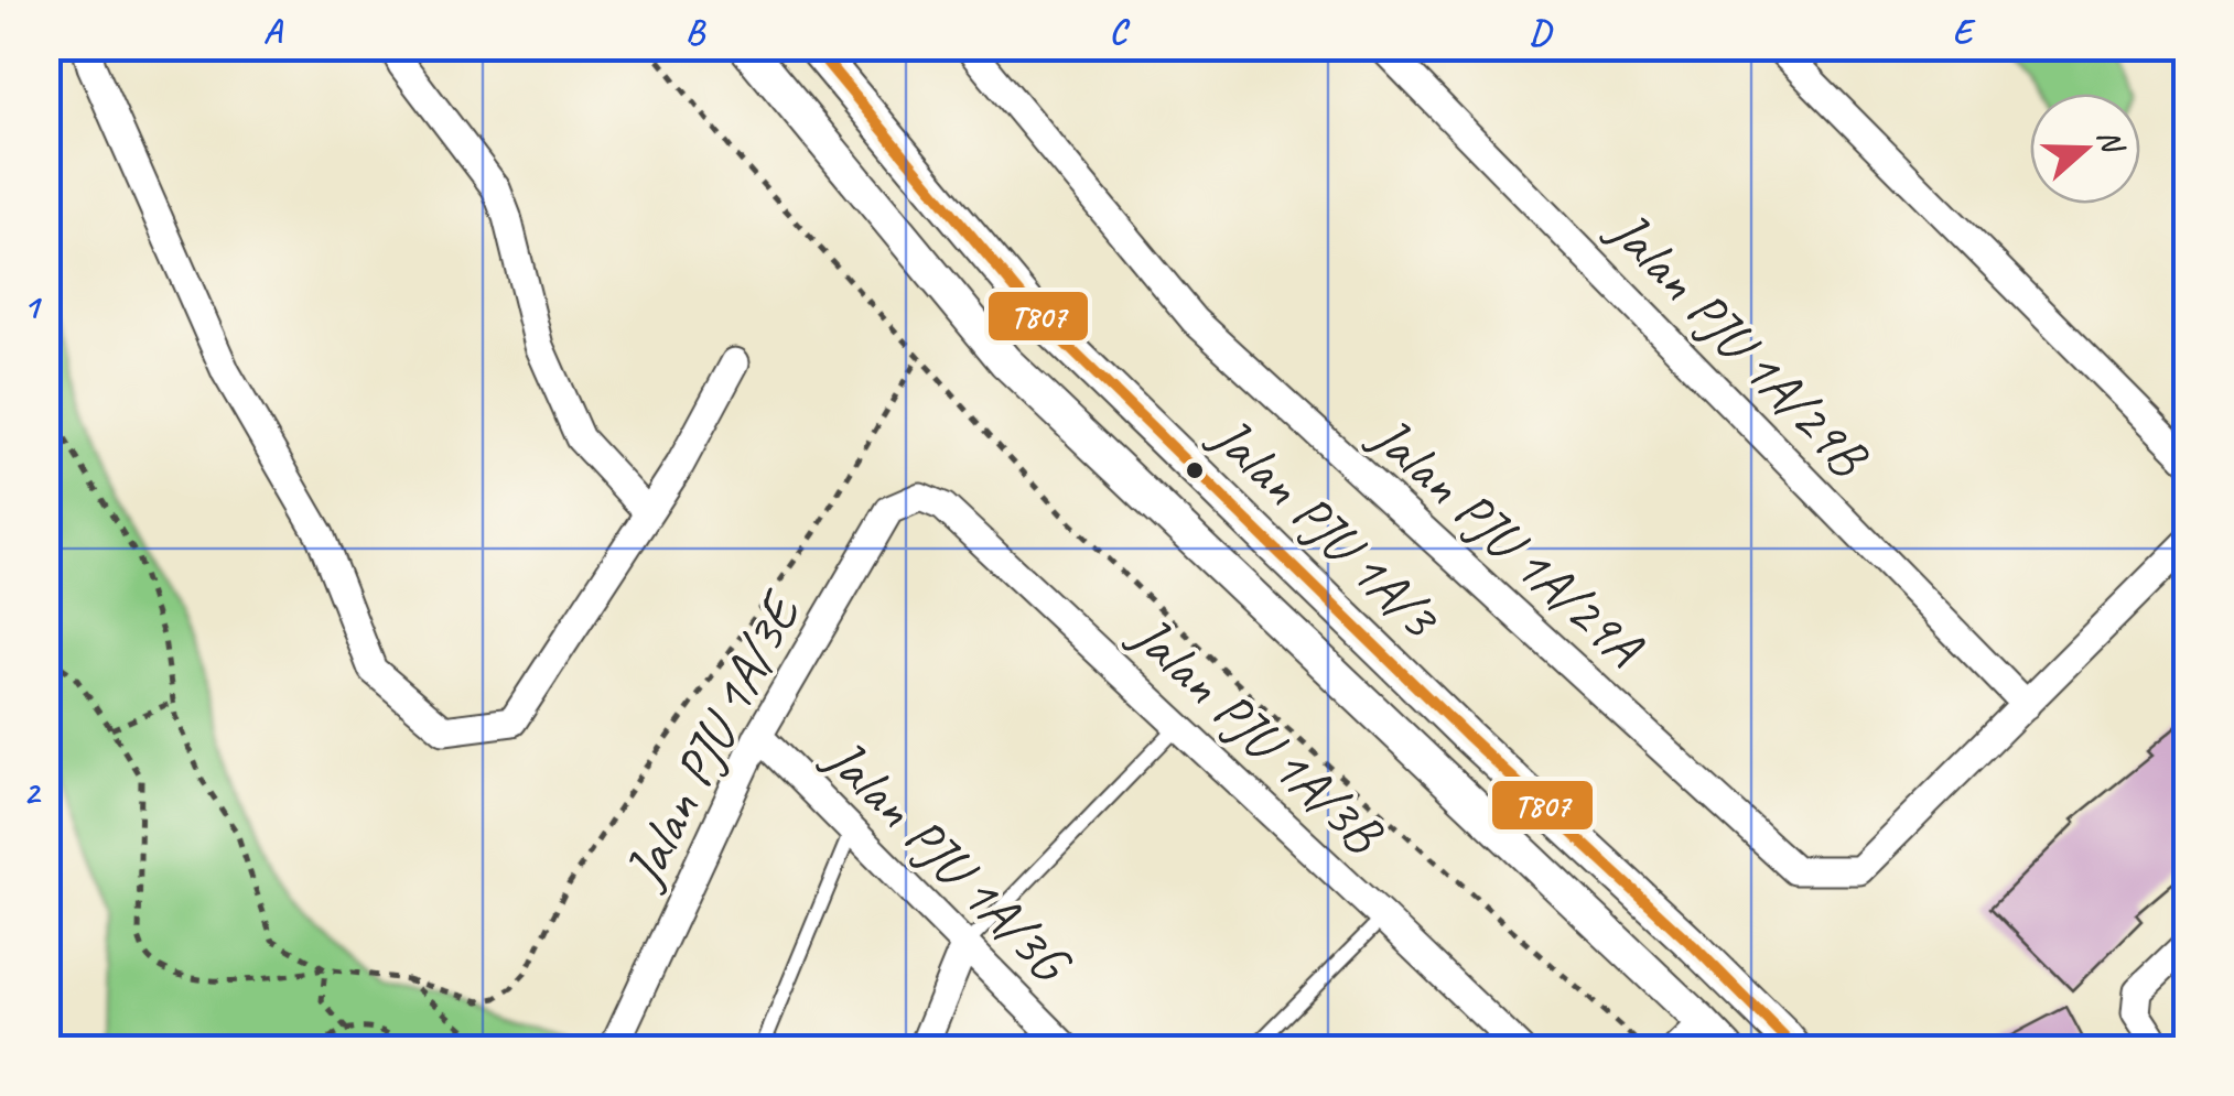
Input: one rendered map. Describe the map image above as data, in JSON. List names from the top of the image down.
{
  "streets": {
    "street": [
      "Jalan PJU 1A/29B",
      "Jalan PJU 1A/3",
      "Jalan PJU 1A/29A",
      "Jalan PJU 1A/3B",
      "Jalan PJU 1A/3E",
      "Jalan PJU 1A/3G"
    ]
  },
  "crossings": [
    ["Jalan PJU 1A/29B", "Jalan PJU 1A/29A"],
    ["Jalan PJU 1A/3B", "Jalan PJU 1A/3E"],
    ["Jalan PJU 1A/3E", "Jalan PJU 1A/3G"]
  ],
  "lines": ["transit line T807"],
  "north": "right",
  "grid": {
    "columns": [
      "A",
      "B",
      "C",
      "D",
      "E"
    ],
    "rows": ["1", "2"]
  }
}
